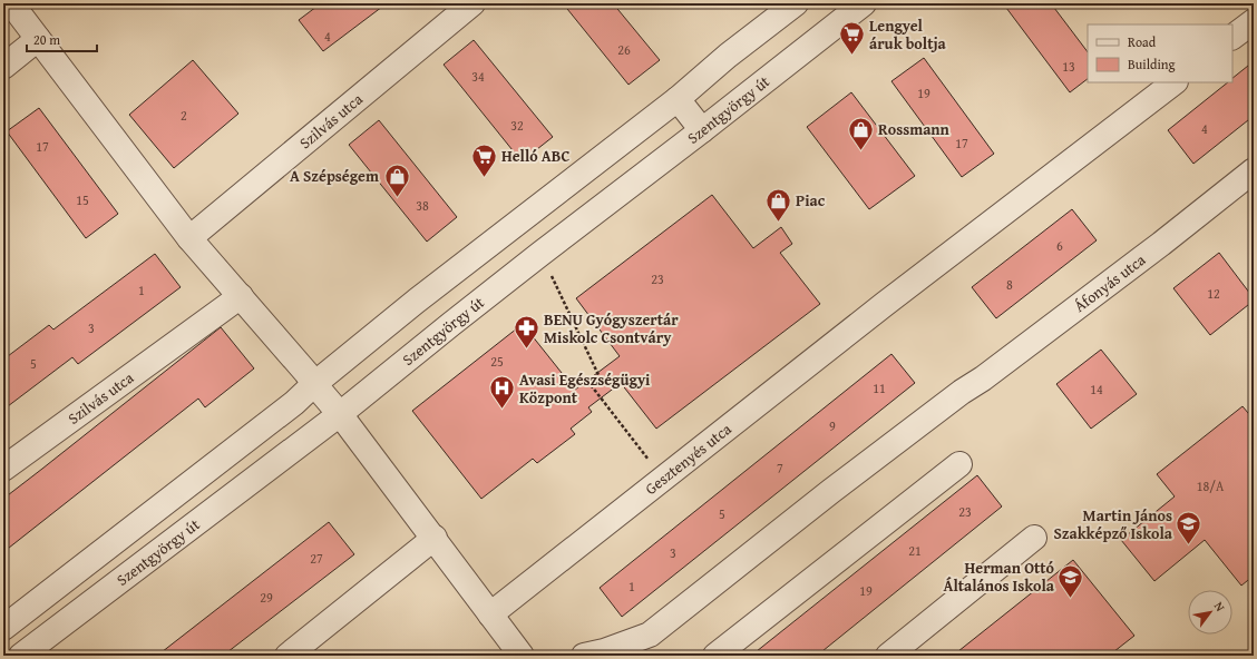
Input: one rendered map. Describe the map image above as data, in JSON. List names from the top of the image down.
{
  "streets": {
    "street": [
      "Szentgyörgy út",
      "Szilvás utca",
      "Áfonyás utca",
      "Gesztenyés utca"
    ]
  },
  "places": {
    "supermarket": ["Lengyel áruk boltja", "Helló ABC"],
    "shop": ["Rossmann", "A Szépségem", "Piac"],
    "pharmacy": ["BENU Gyógyszertár Miskolc Csontváry"],
    "hospital": ["Avasi Egészségügyi Központ"],
    "school or university": ["Martin János Szakképző Iskola", "Herman Ottó Általános Iskola"]
  },
  "house_numbers": [
    "4",
    "26",
    "13",
    "34",
    "19",
    "2",
    "32",
    "4",
    "17",
    "17",
    "15",
    "38",
    "6",
    "23",
    "8",
    "1",
    "12",
    "3",
    "25",
    "5",
    "11",
    "14",
    "9",
    "7",
    "18/A",
    "23",
    "5",
    "21",
    "3",
    "27",
    "1",
    "19",
    "29"
  ],
  "legend": ["Road", "Building"],
  "scale_bar": "20 m",
  "north": "top right"
}
